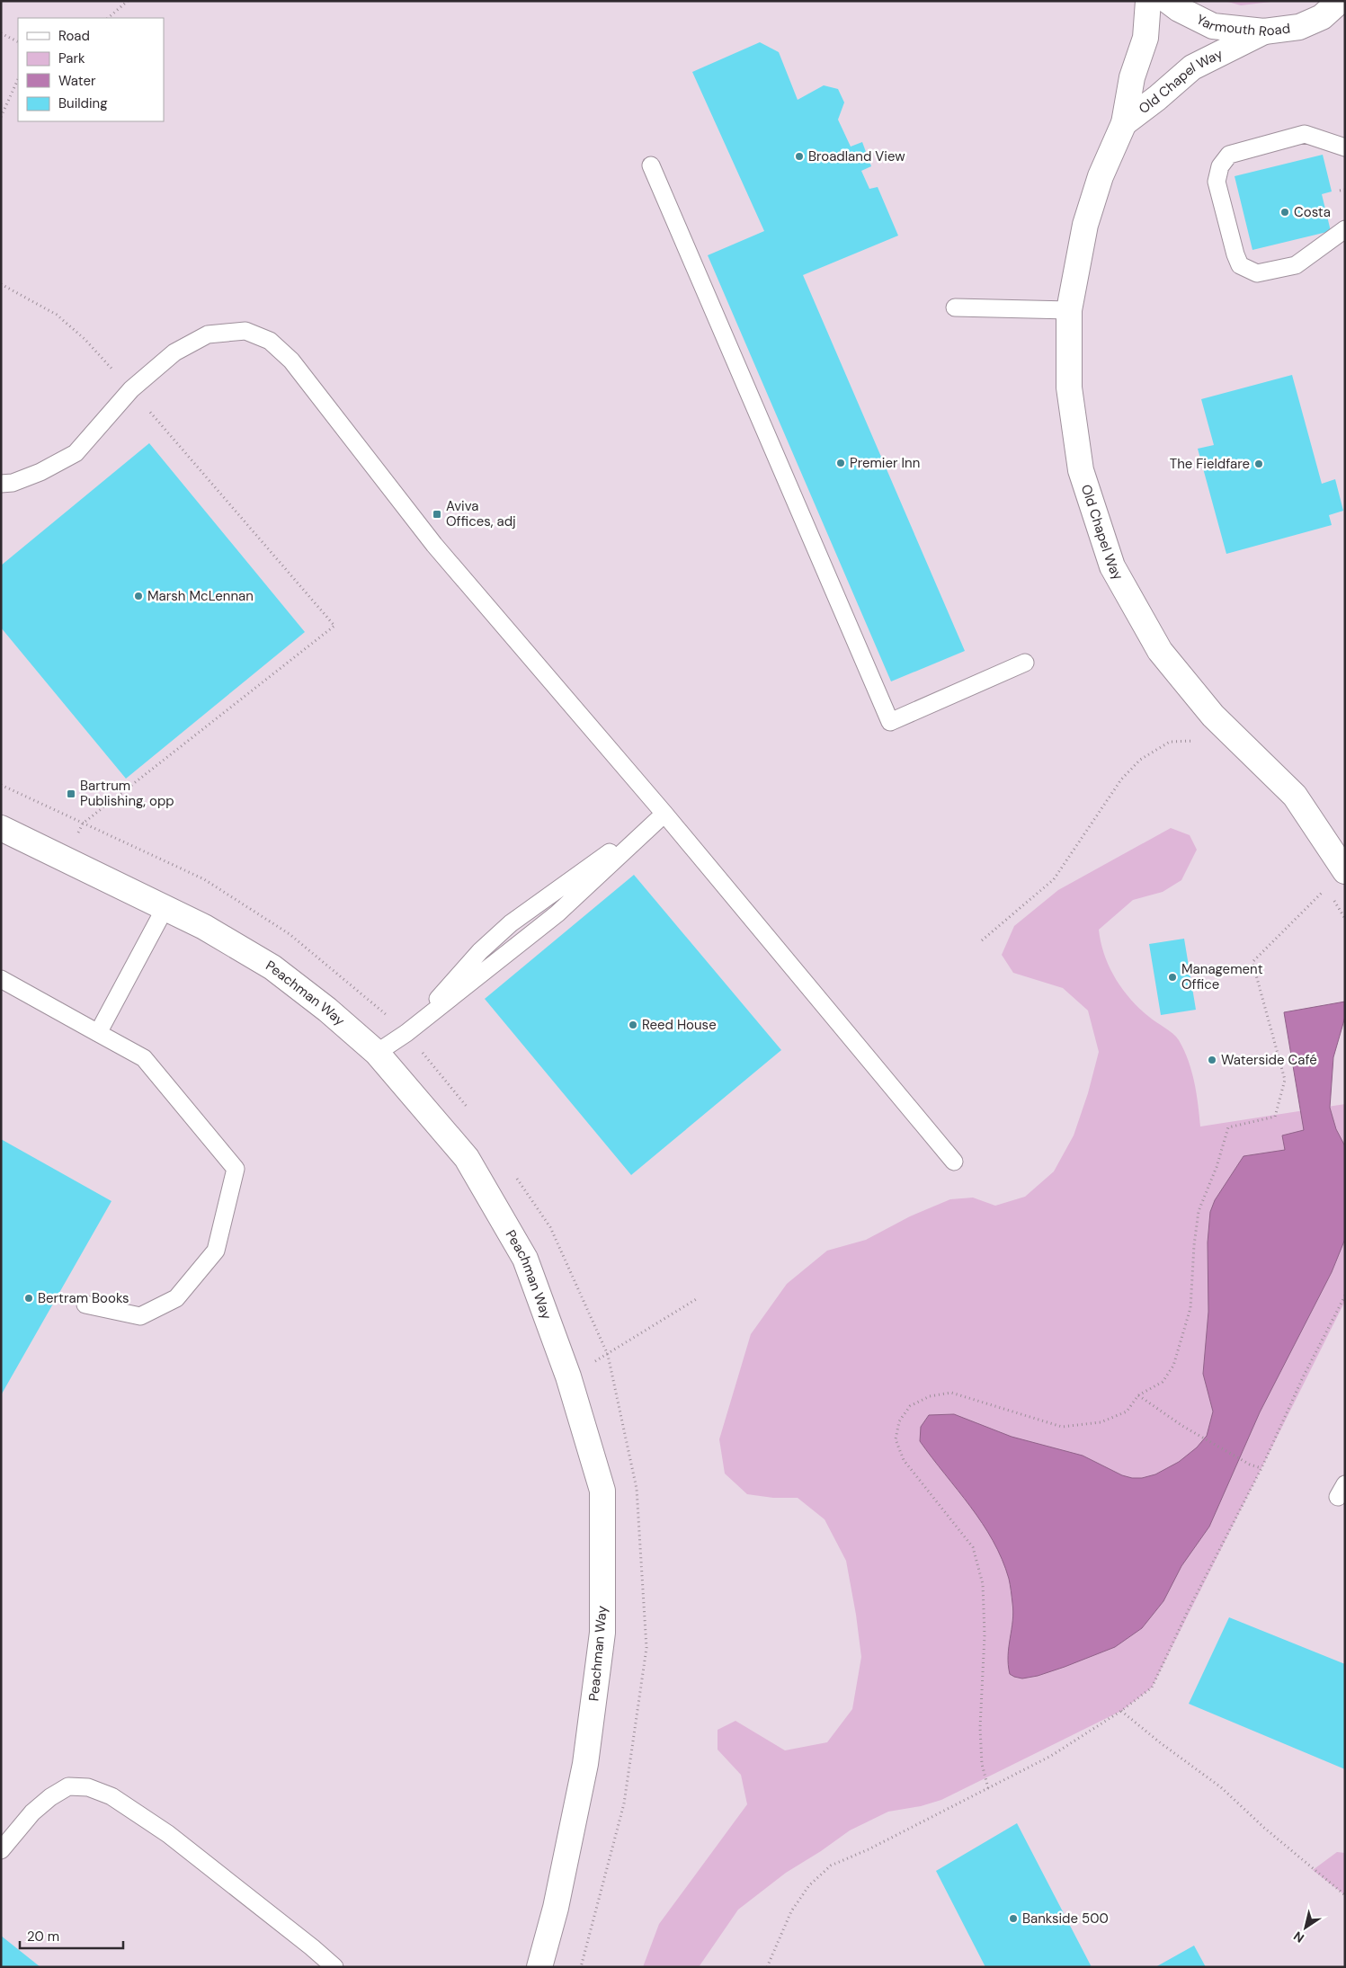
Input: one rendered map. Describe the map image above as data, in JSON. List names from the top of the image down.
{
  "streets": {
    "main road": ["Yarmouth Road", "Old Chapel Way", "Peachman Way"]
  },
  "crossings": [
    ["Yarmouth Road", "Old Chapel Way"]
  ],
  "places": {
    "other": [
      "Broadland View",
      "Costa",
      "Premier Inn",
      "The Fieldfare",
      "Marsh McLennan",
      "Management Office",
      "Reed House",
      "Waterside Café",
      "Bertram Books",
      "Bankside 500"
    ],
    "transit": ["Aviva Offices, adj", "Bartrum Publishing, opp"]
  },
  "legend": [
    "Road",
    "Park",
    "Water",
    "Building"
  ],
  "scale_bar": "20 m",
  "north": "bottom left"
}
